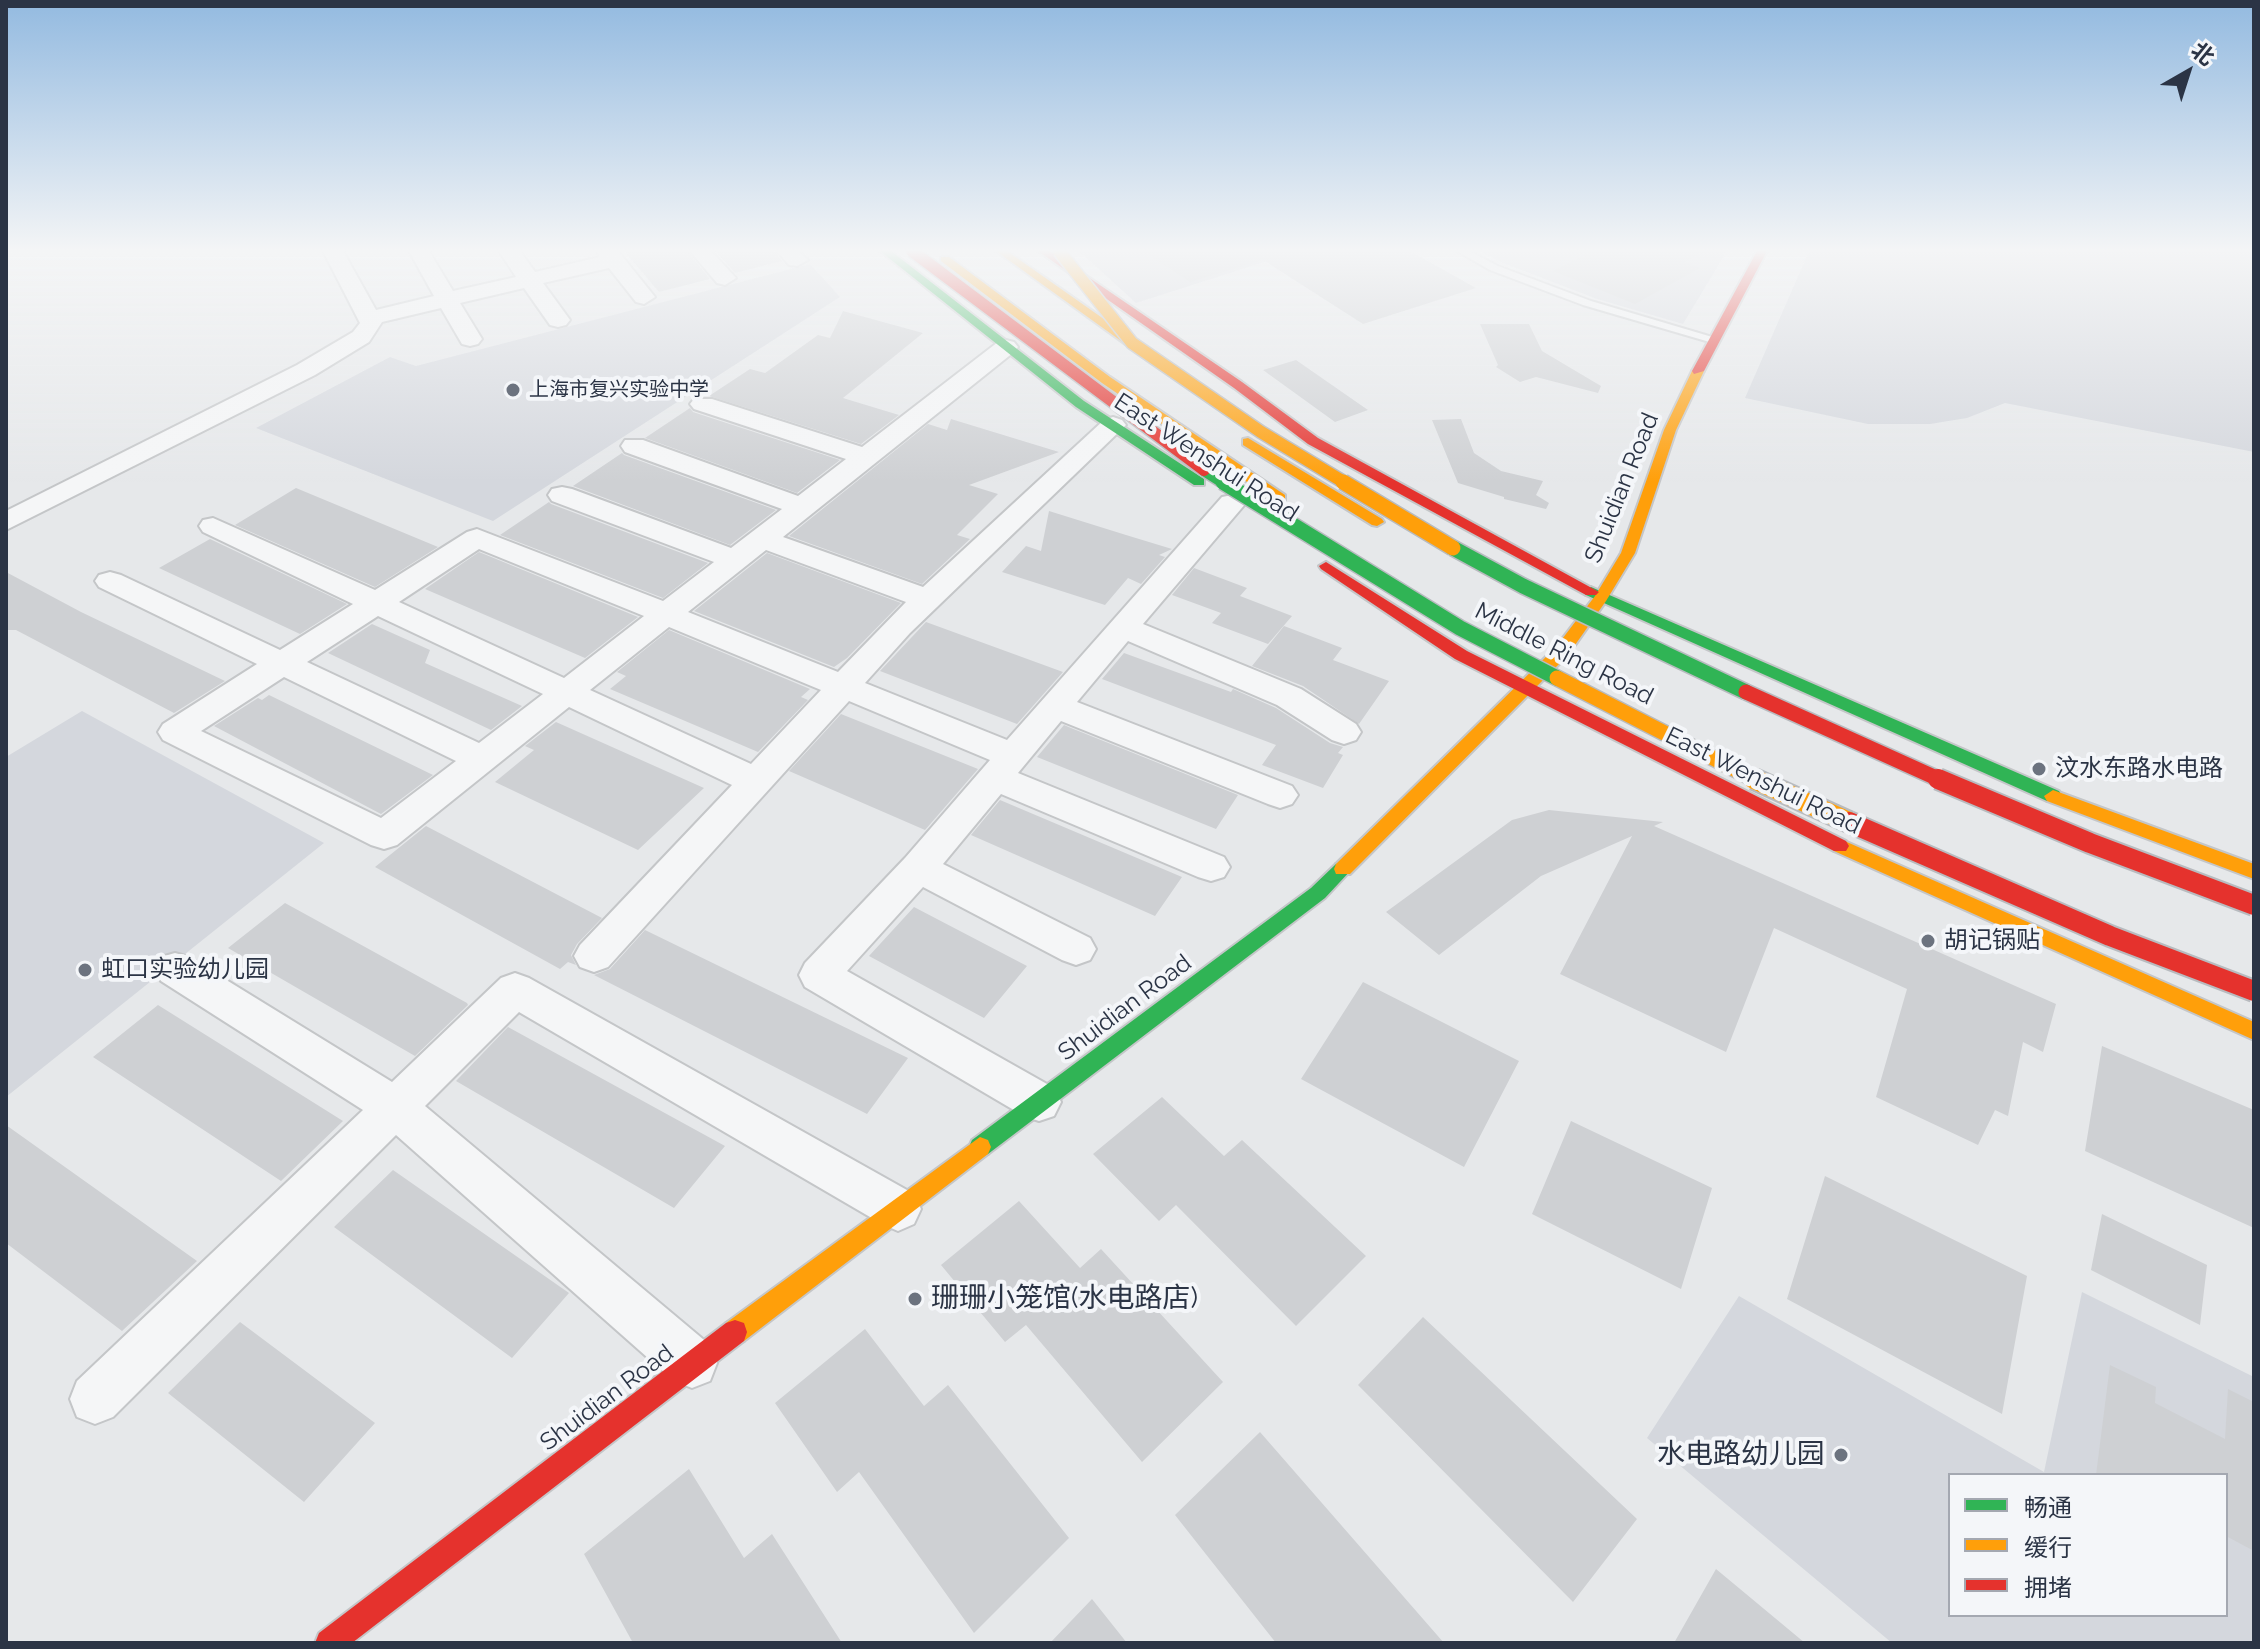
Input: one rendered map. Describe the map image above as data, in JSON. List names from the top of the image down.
{
  "streets": {
    "main road": ["East Wenshui Road", "Shuidian Road", "Middle Ring Road"]
  },
  "crossings": [
    ["East Wenshui Road", "Shuidian Road"]
  ],
  "places": [
    "上海市复兴实验中学",
    "汶水东路水电路",
    "胡记锅贴",
    "虹口实验幼儿园",
    "珊珊小笼馆(水电路店)",
    "水电路幼儿园"
  ],
  "legend": ["畅通", "缓行", "拥堵"],
  "north": "top right"
}
